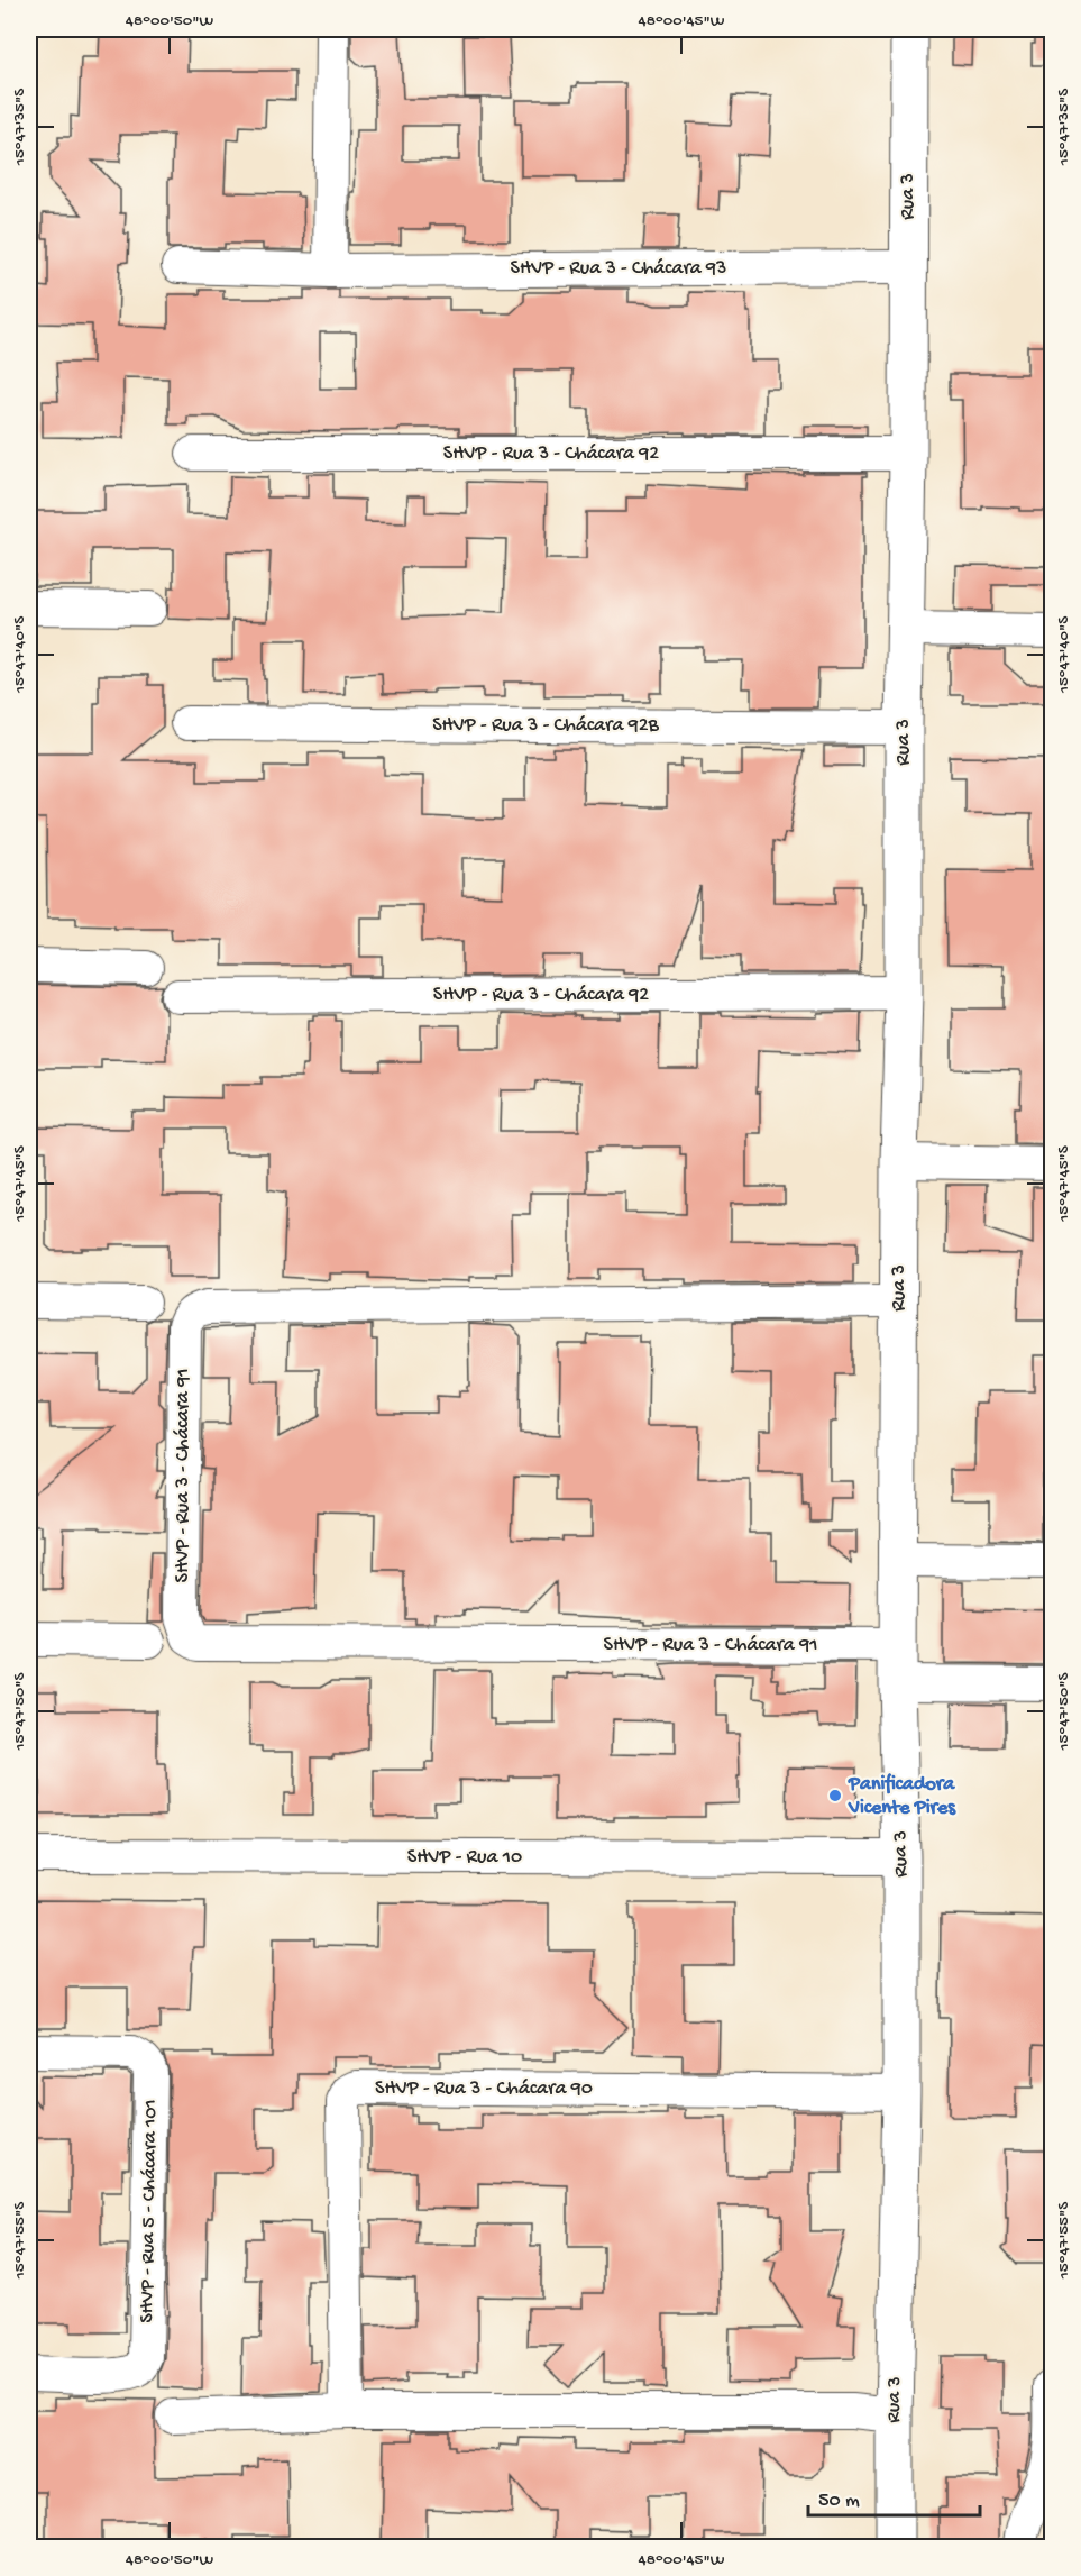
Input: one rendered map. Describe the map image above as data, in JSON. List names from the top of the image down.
{
  "streets": {
    "main road": ["Rua 3"],
    "street": [
      "SHVP - Rua 3 - Chácara 93",
      "SHVP - Rua 3 - Chácara 92",
      "SHVP - Rua 3 - Chácara 92B",
      "SHVP - Rua 3 - Chácara 91",
      "SHVP - Rua 10",
      "SHVP - Rua 3 - Chácara 90",
      "SHVP - Rua 5 - Chácara 101"
    ]
  },
  "crossings": [
    ["Rua 3", "SHVP - Rua 3 - Chácara 93"],
    ["Rua 3", "SHVP - Rua 3 - Chácara 92"],
    ["Rua 3", "SHVP - Rua 3 - Chácara 92B"],
    ["Rua 3", "SHVP - Rua 3 - Chácara 91"],
    ["Rua 3", "SHVP - Rua 10"],
    ["Rua 3", "SHVP - Rua 3 - Chácara 90"]
  ],
  "places": ["Panificadora Vicente Pires"],
  "scale_bar": "50 m",
  "coordinates": [
    "48°00'50\"W",
    "48°00'45\"W",
    "15°47'35\"S",
    "15°47'40\"S",
    "15°47'45\"S",
    "15°47'50\"S",
    "15°47'55\"S"
  ]
}
